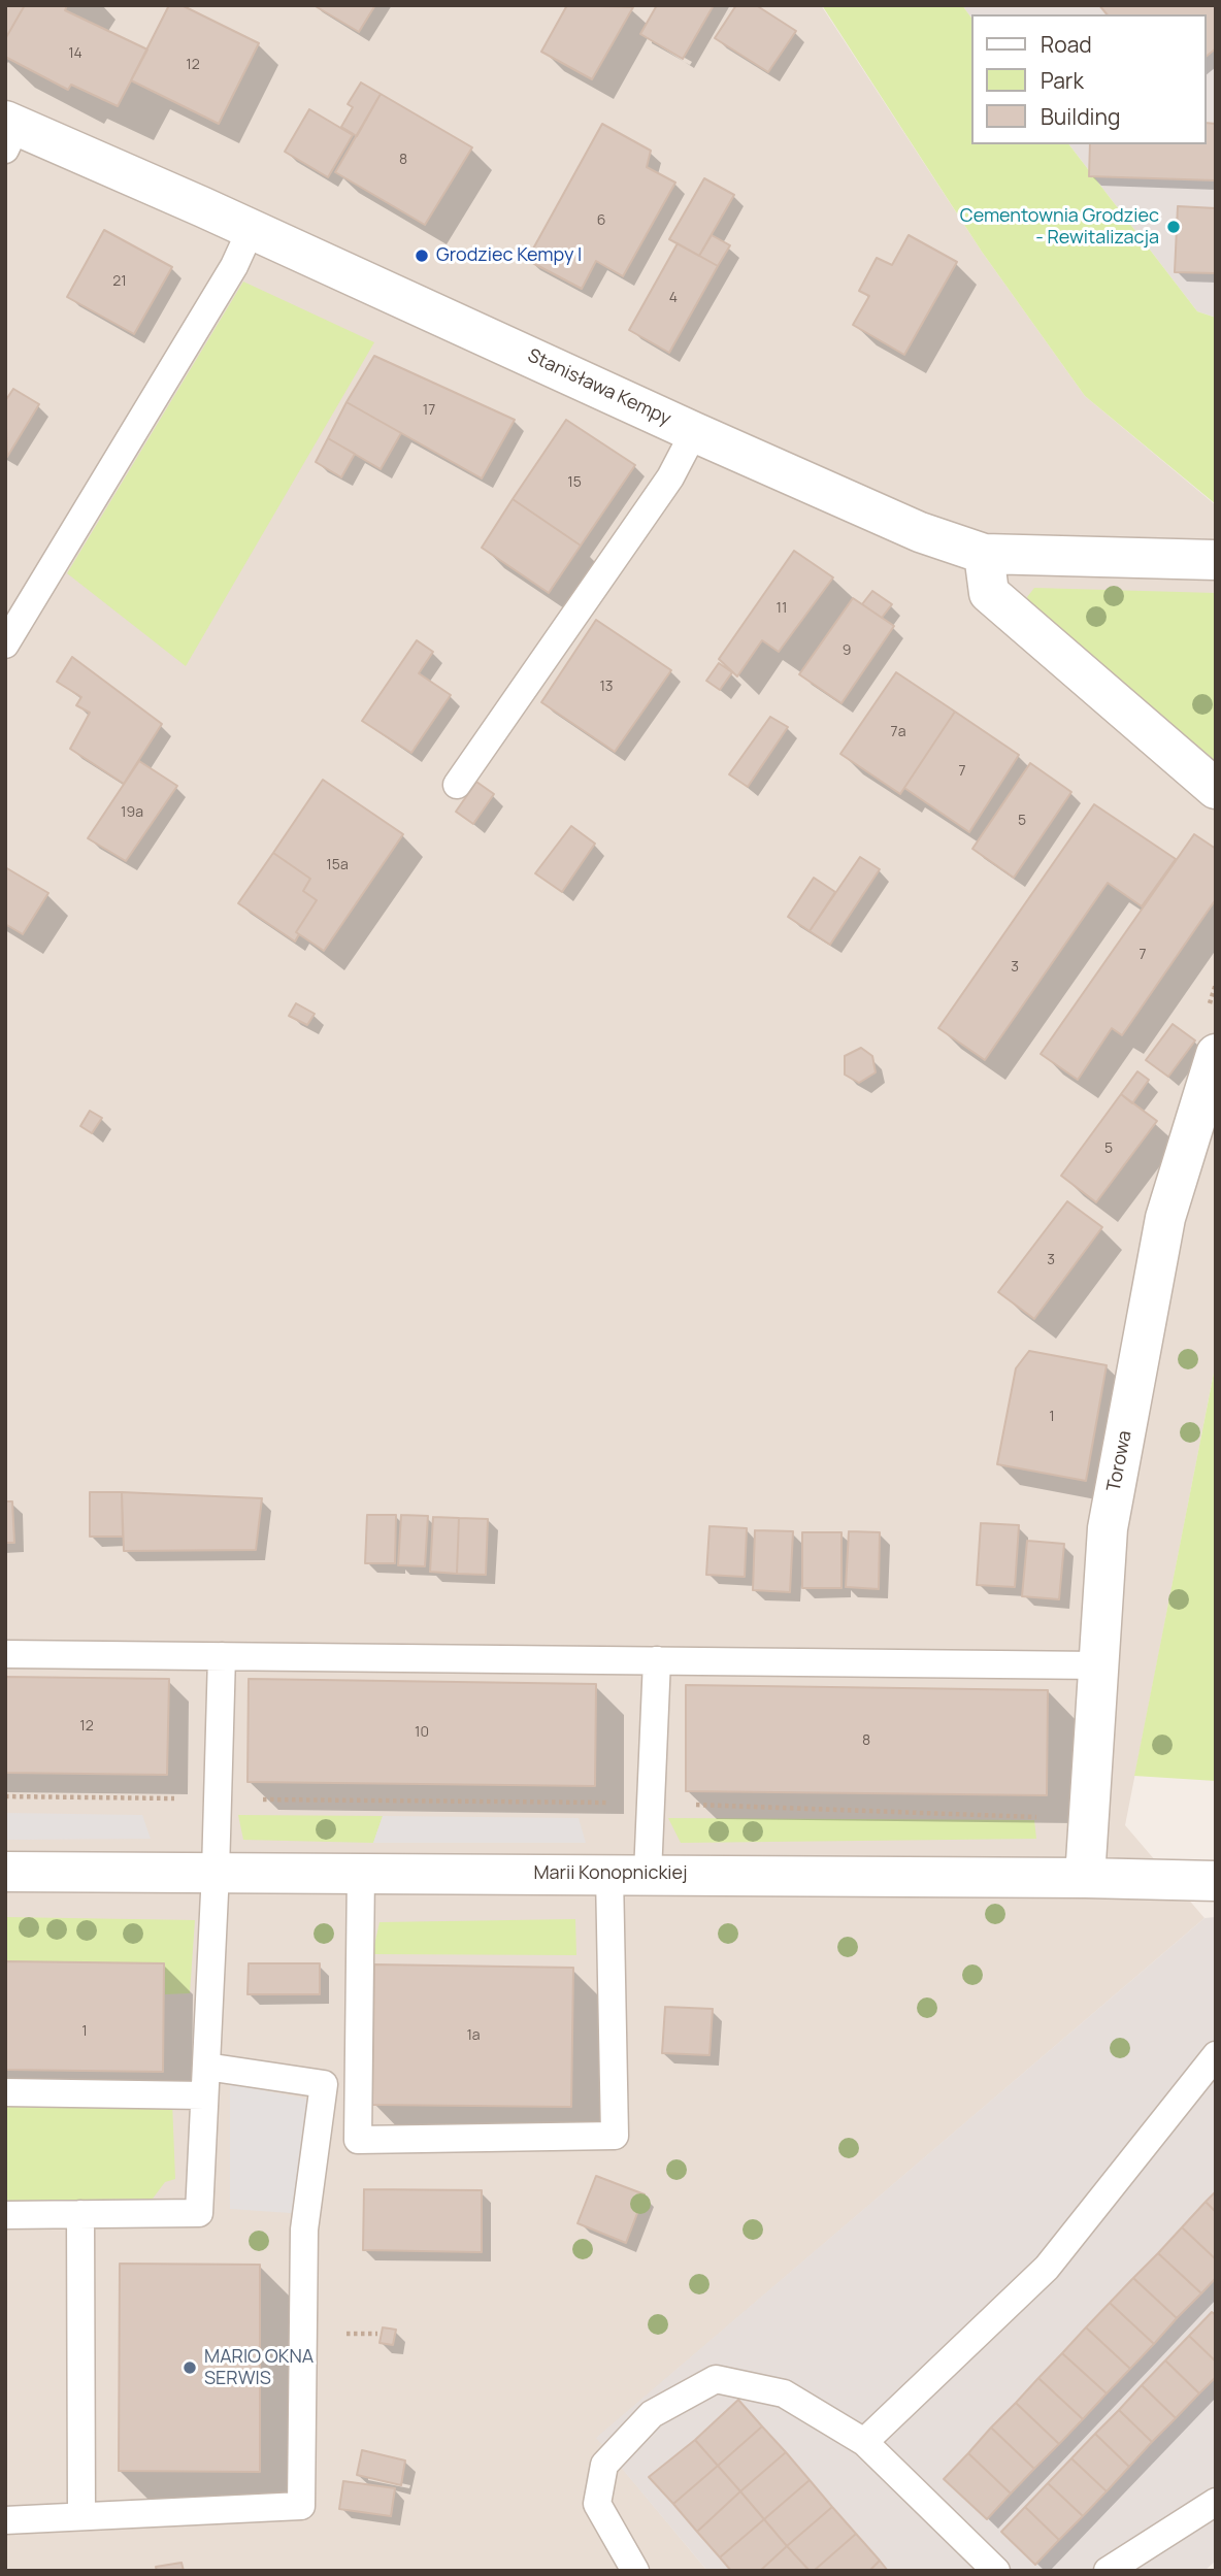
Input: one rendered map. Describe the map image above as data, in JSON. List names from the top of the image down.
{
  "streets": {
    "street": ["Stanisława Kempy", "Torowa", "Marii Konopnickiej"]
  },
  "crossings": [
    ["Torowa", "Marii Konopnickiej"]
  ],
  "places": ["Cementownia Grodziec - Rewitalizacja", "Grodziec Kempy I", "MARIO OKNA SERWIS"],
  "house_numbers": [
    "14",
    "12",
    "8",
    "6",
    "21",
    "4",
    "17",
    "15",
    "11",
    "9",
    "13",
    "7a",
    "7",
    "19a",
    "5",
    "15a",
    "7",
    "3",
    "5",
    "3",
    "1",
    "12",
    "10",
    "8",
    "1",
    "1a"
  ],
  "legend": ["Road", "Park", "Building"]
}
